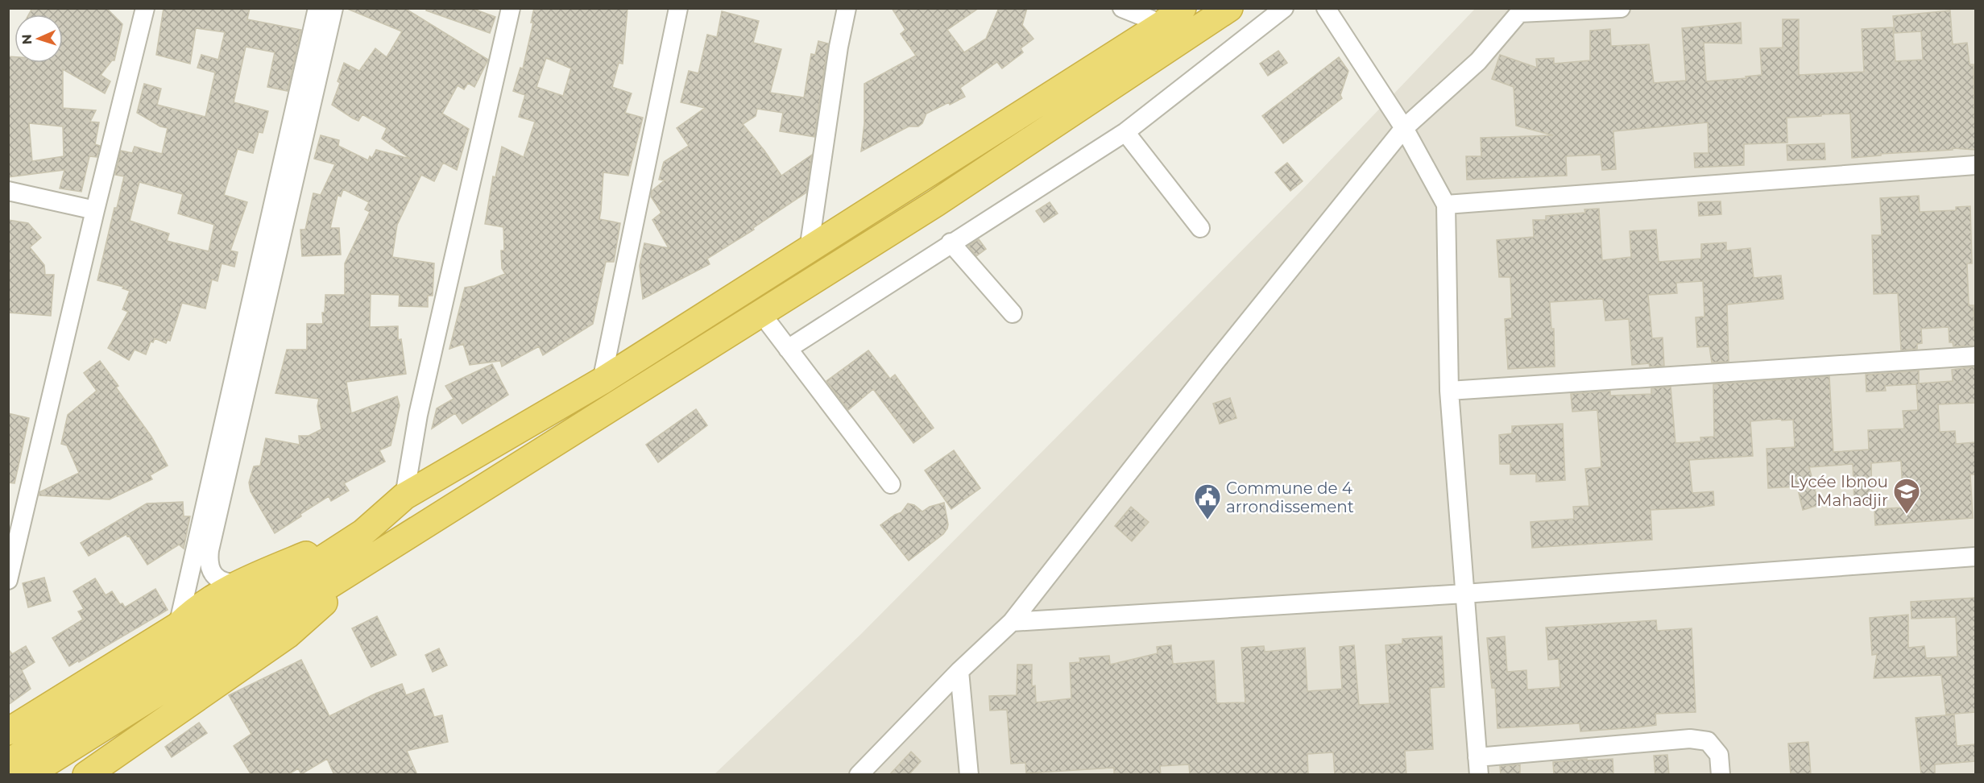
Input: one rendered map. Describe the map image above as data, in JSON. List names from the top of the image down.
{
  "places": {
    "school or university": ["Lycée Ibnou Mahadjir"],
    "public building": ["Commune de 4 arrondissement"]
  },
  "north": "left"
}
